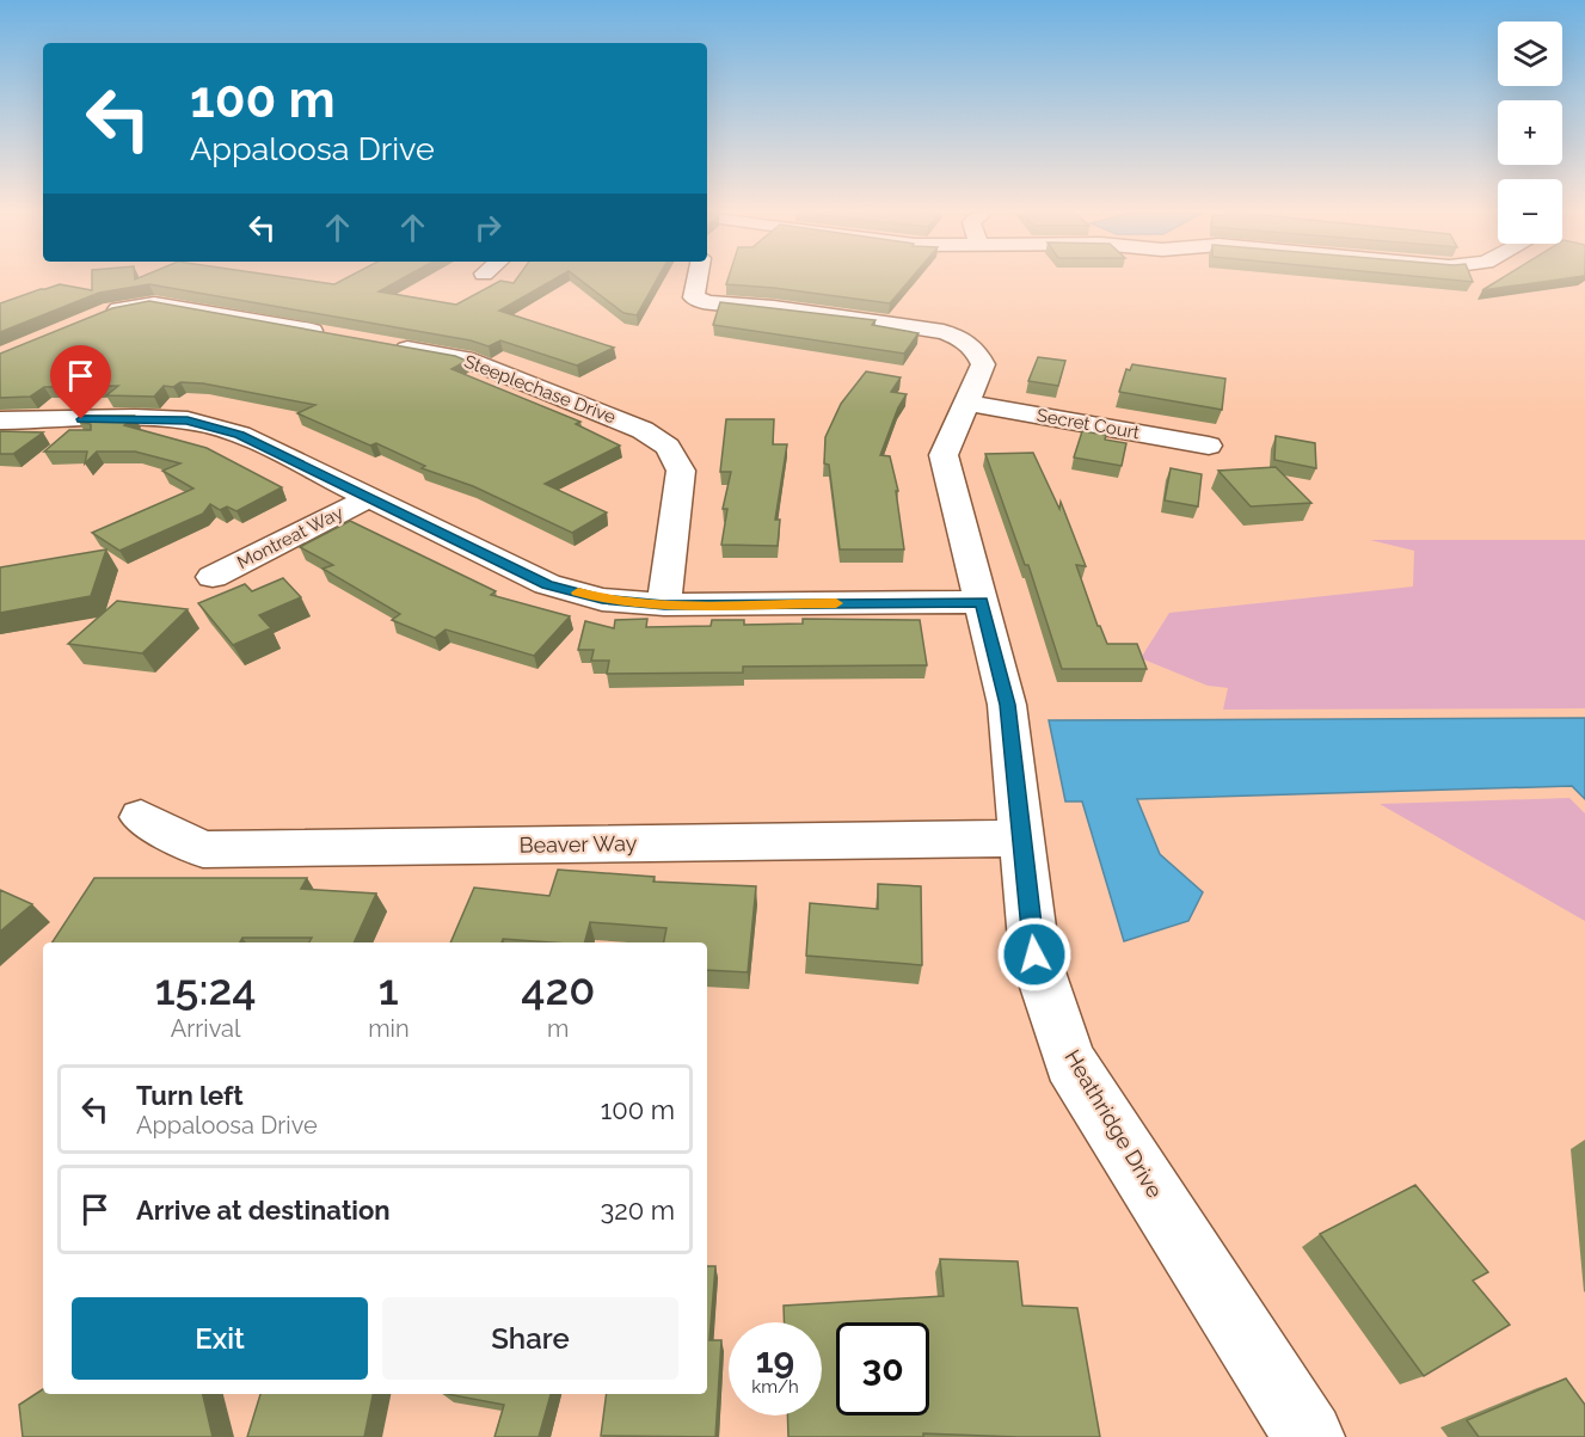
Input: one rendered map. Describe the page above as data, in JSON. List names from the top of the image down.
{
  "streets": {
    "street": [
      "Steeplechase Drive",
      "Secret Court",
      "Montreat Way",
      "Beaver Way",
      "Heathridge Drive"
    ]
  },
  "crossings": [
    ["Secret Court", "Heathridge Drive"],
    ["Beaver Way", "Heathridge Drive"]
  ],
  "page": {
    "map_buttons": ["+", "−"],
    "turn": ["100 m", "Appaloosa Drive"],
    "eta": [
      "15:24",
      "Arrival",
      "1",
      "min",
      "420",
      "m"
    ],
    "list": [
      {
        "name": "Turn left",
        "note": "Appaloosa Drive",
        "value": "100 m"
      },
      {
        "name": "Arrive at destination",
        "value": "320 m"
      }
    ],
    "buttons": ["Exit", "Share"],
    "speed": "19 km/h",
    "limit": "30"
  }
}
